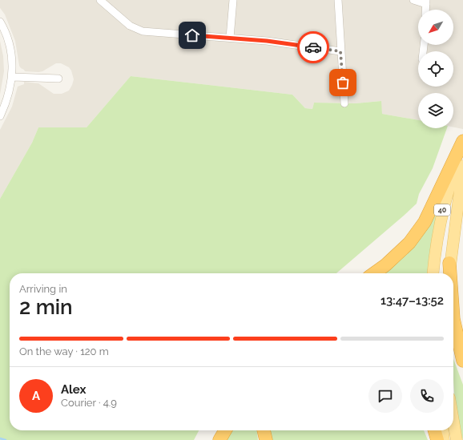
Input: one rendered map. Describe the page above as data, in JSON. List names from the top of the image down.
{
  "streets": {
    "main road": ["40"]
  },
  "north": "bottom left",
  "page": {
    "heading": ["2 min", "Arriving in", "13:47–13:52"],
    "panel": ["Alex", "Courier · 4.9"],
    "bar": "On the way · 120 m",
    "round": "A"
  }
}
